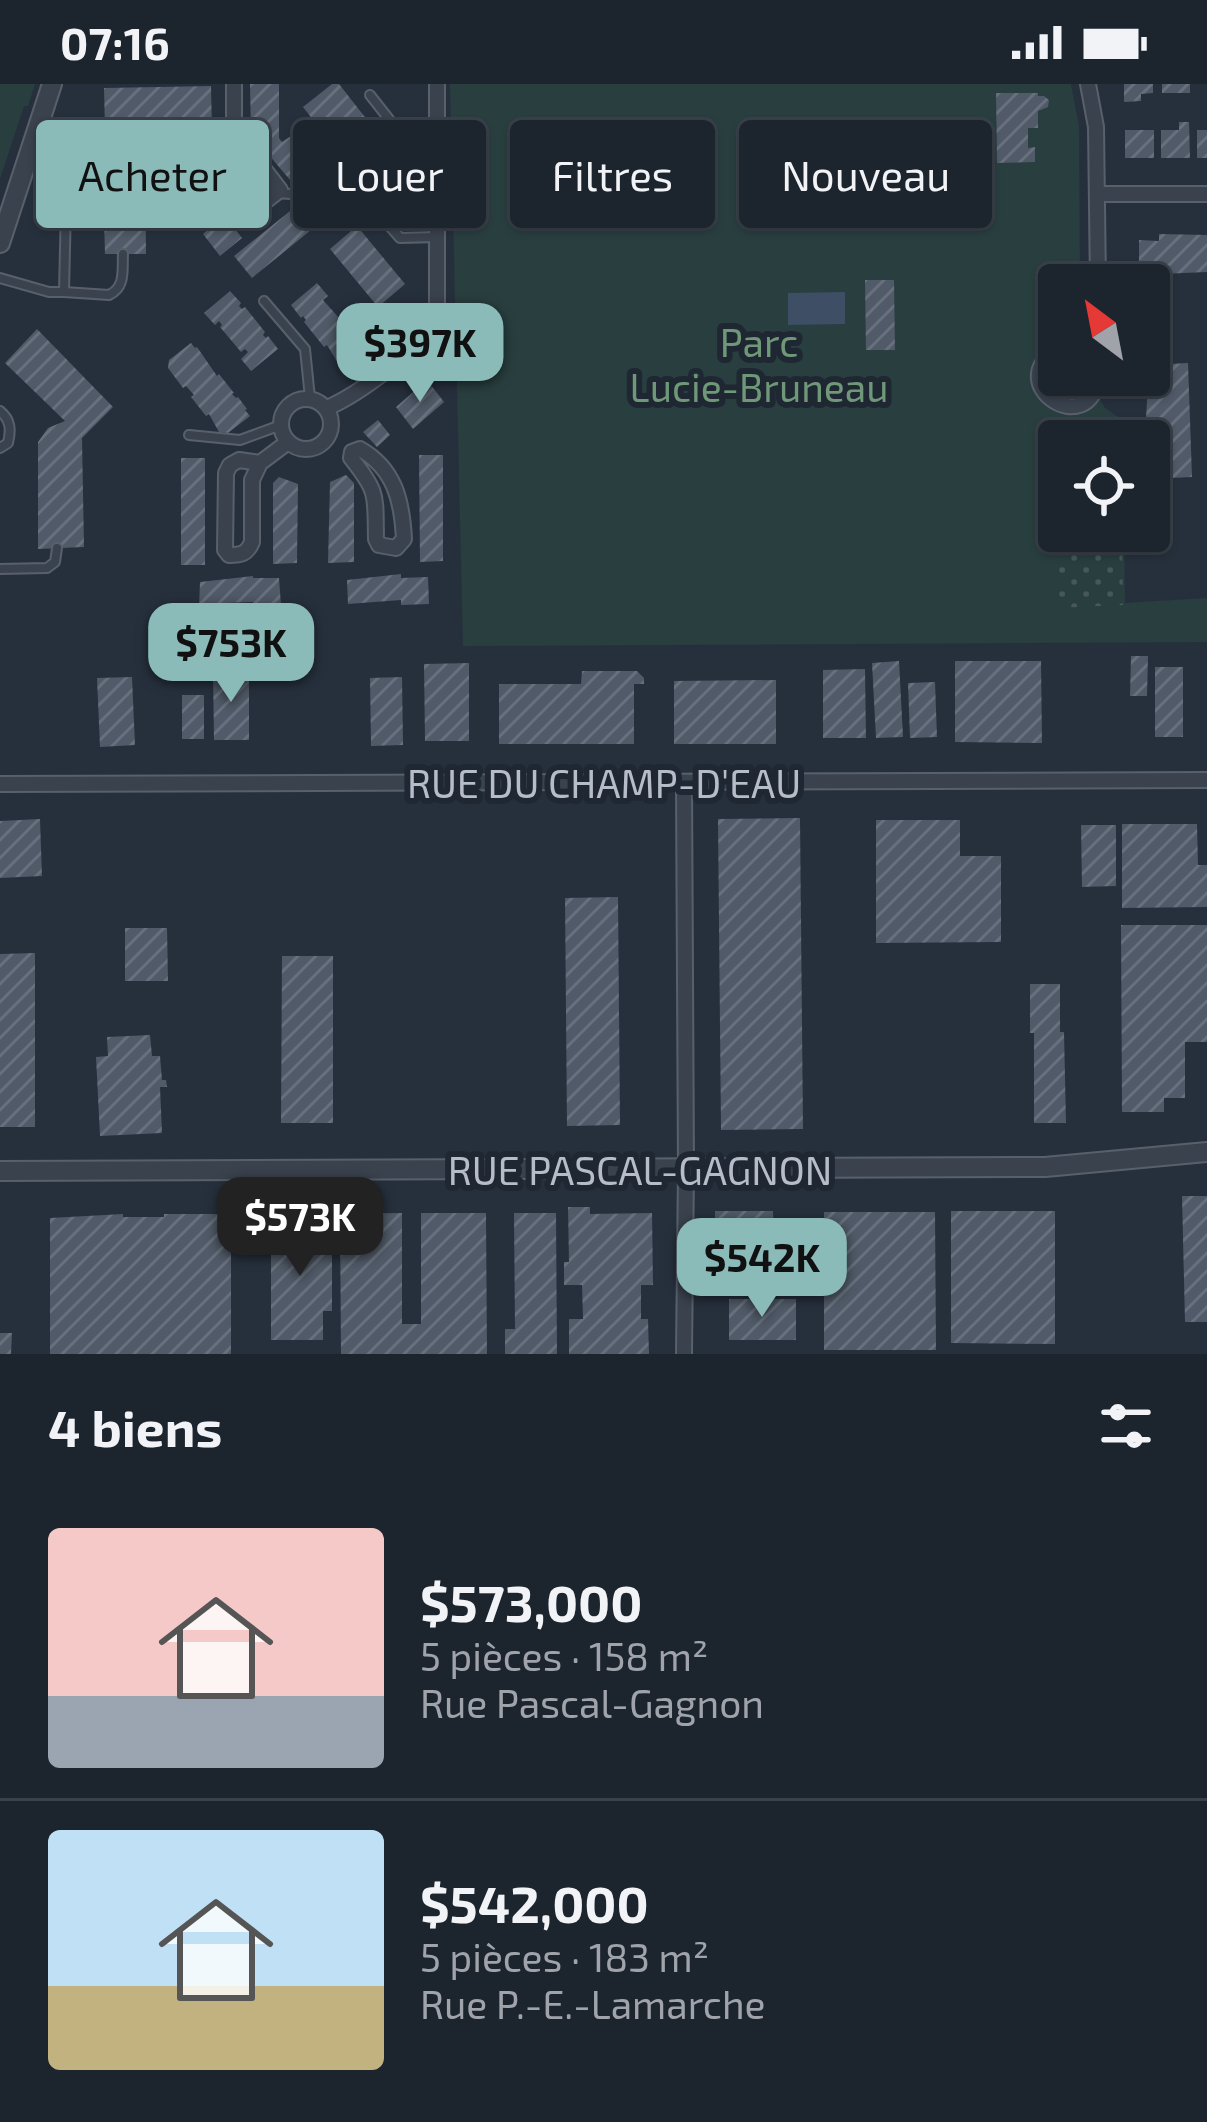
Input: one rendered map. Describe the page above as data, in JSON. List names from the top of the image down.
{
  "streets": {
    "street": ["RUE DU CHAMP-D'EAU", "RUE PASCAL-GAGNON"]
  },
  "parks": ["Parc Lucie-Bruneau"],
  "north": "top left",
  "page": {
    "status": "07:16",
    "chip": [
      "Acheter",
      "Louer",
      "Filtres",
      "Nouveau"
    ],
    "price": [
      "$397K",
      "$753K",
      "$573K",
      "$542K"
    ],
    "heading": "4 biens",
    "list": [
      {
        "name": "$573,000",
        "note": "5 pièces · 158 m² · Rue Pascal-Gagnon"
      },
      {
        "name": "$542,000",
        "note": "5 pièces · 183 m² · Rue P.-E.-Lamarche"
      }
    ]
  }
}
